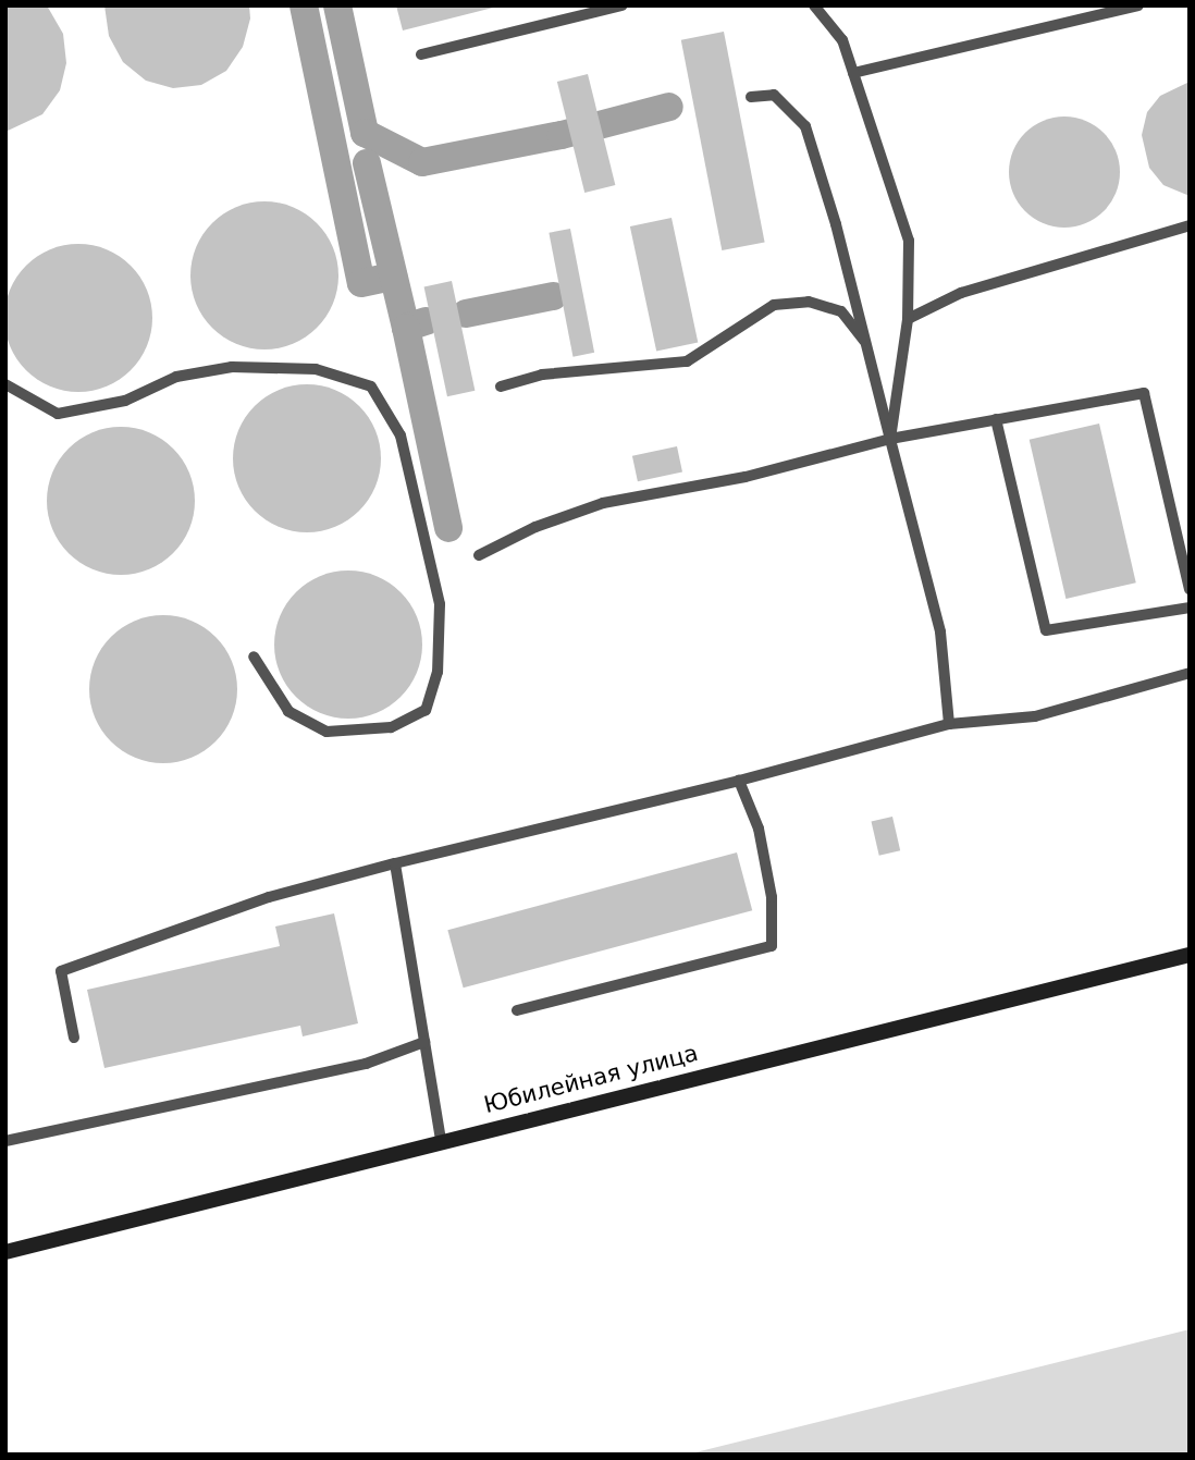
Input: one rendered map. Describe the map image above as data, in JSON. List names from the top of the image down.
{
  "streets": {
    "main road": ["Юбилейная улица"]
  }
}
